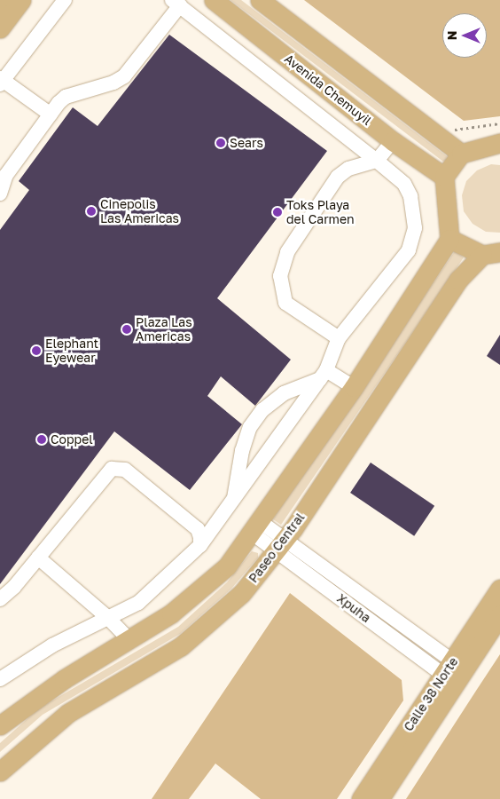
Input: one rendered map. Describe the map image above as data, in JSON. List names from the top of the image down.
{
  "streets": {
    "main road": ["Avenida Chemuyil", "Paseo Central", "Calle 38 Norte"],
    "street": ["Xpuha"]
  },
  "crossings": [
    ["Paseo Central", "Xpuha"],
    ["Xpuha", "Calle 38 Norte"]
  ],
  "places": [
    "Sears",
    "Cinepolis Las Americas",
    "Toks Playa del Carmen",
    "Plaza Las Americas",
    "Elephant Eyewear",
    "Coppel"
  ],
  "north": "left"
}
